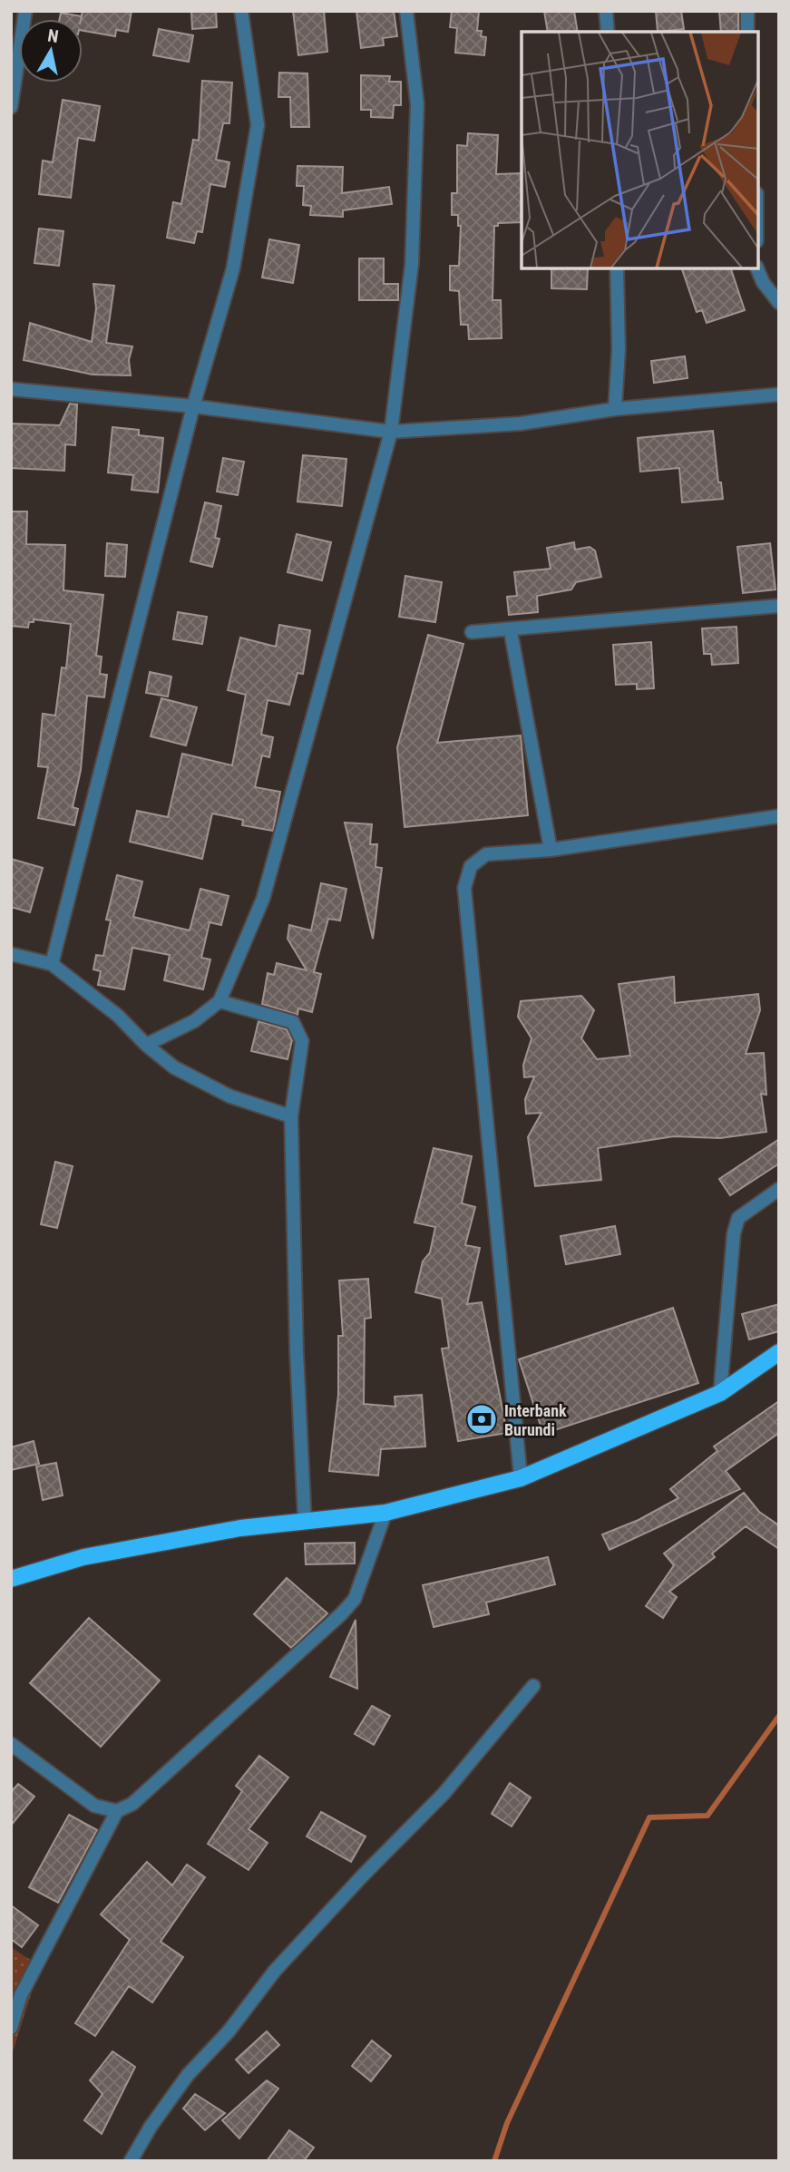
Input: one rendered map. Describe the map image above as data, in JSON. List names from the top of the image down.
{
  "places": {
    "bank": ["Interbank Burundi"]
  },
  "north": "top"
}
